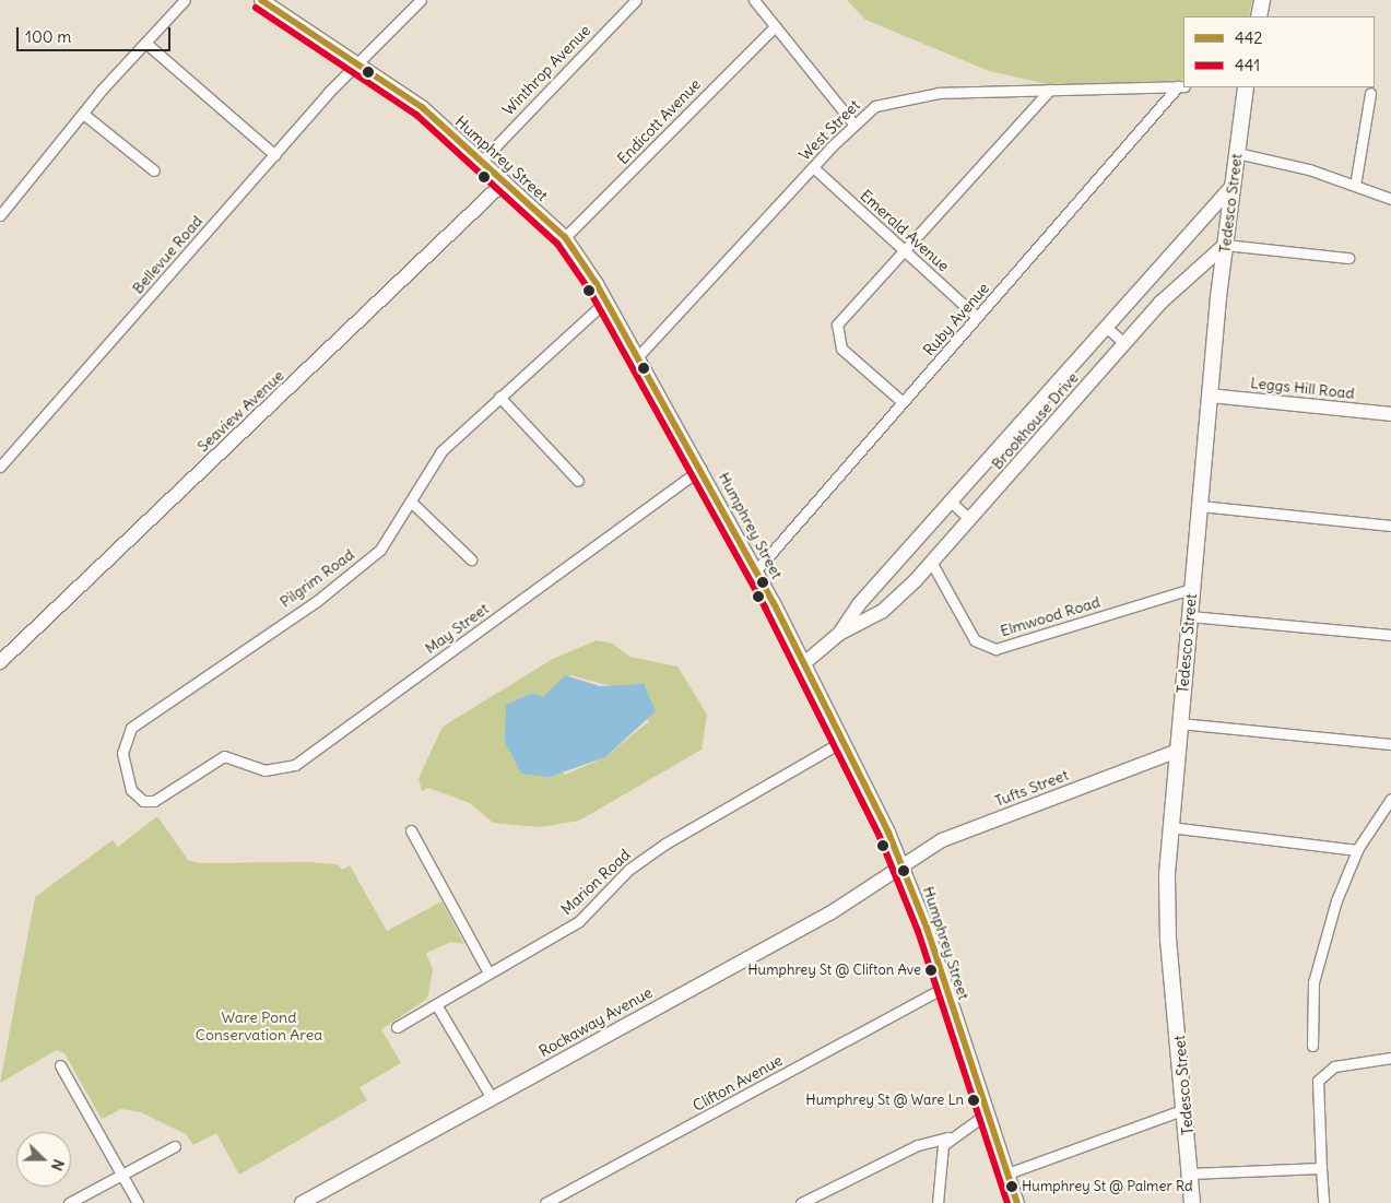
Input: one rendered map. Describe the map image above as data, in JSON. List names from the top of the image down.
{
  "streets": {
    "main road": [
      "Humphrey Street",
      "Tedesco Street",
      "Leggs Hill Road",
      "Seaview Avenue",
      "Brookhouse Drive",
      "Tufts Street",
      "Rockaway Avenue"
    ],
    "street": [
      "Winthrop Avenue",
      "Endicott Avenue",
      "West Street",
      "Emerald Avenue",
      "Bellevue Road",
      "Ruby Avenue",
      "Pilgrim Road",
      "Elmwood Road",
      "May Street",
      "Marion Road",
      "Clifton Avenue"
    ]
  },
  "crossings": [
    ["Winthrop Avenue", "Humphrey Street"],
    ["Endicott Avenue", "Humphrey Street"],
    ["West Street", "Humphrey Street"],
    ["West Street", "Emerald Avenue"],
    ["West Street", "Ruby Avenue"],
    ["Humphrey Street", "Bellevue Road"],
    ["Humphrey Street", "Ruby Avenue"],
    ["Humphrey Street", "Seaview Avenue"],
    ["Humphrey Street", "Brookhouse Drive"],
    ["Humphrey Street", "Pilgrim Road"],
    ["Humphrey Street", "May Street"],
    ["Humphrey Street", "Tufts Street"],
    ["Humphrey Street", "Marion Road"],
    ["Humphrey Street", "Rockaway Avenue"],
    ["Humphrey Street", "Clifton Avenue"],
    ["Tedesco Street", "Leggs Hill Road"],
    ["Tedesco Street", "Brookhouse Drive"],
    ["Tedesco Street", "Elmwood Road"],
    ["Tedesco Street", "Tufts Street"],
    ["Emerald Avenue", "Ruby Avenue"],
    ["Brookhouse Drive", "Elmwood Road"],
    ["Pilgrim Road", "May Street"],
    ["Tufts Street", "Rockaway Avenue"]
  ],
  "parks": ["Ware Pond Conservation Area"],
  "places": ["Humphrey St @ Clifton Ave", "Humphrey St @ Ware Ln", "Humphrey St @ Palmer Rd"],
  "lines": ["transit line 442", "transit line 441"],
  "legend": ["442", "441"],
  "scale_bar": "100 m",
  "north": "right"
}
